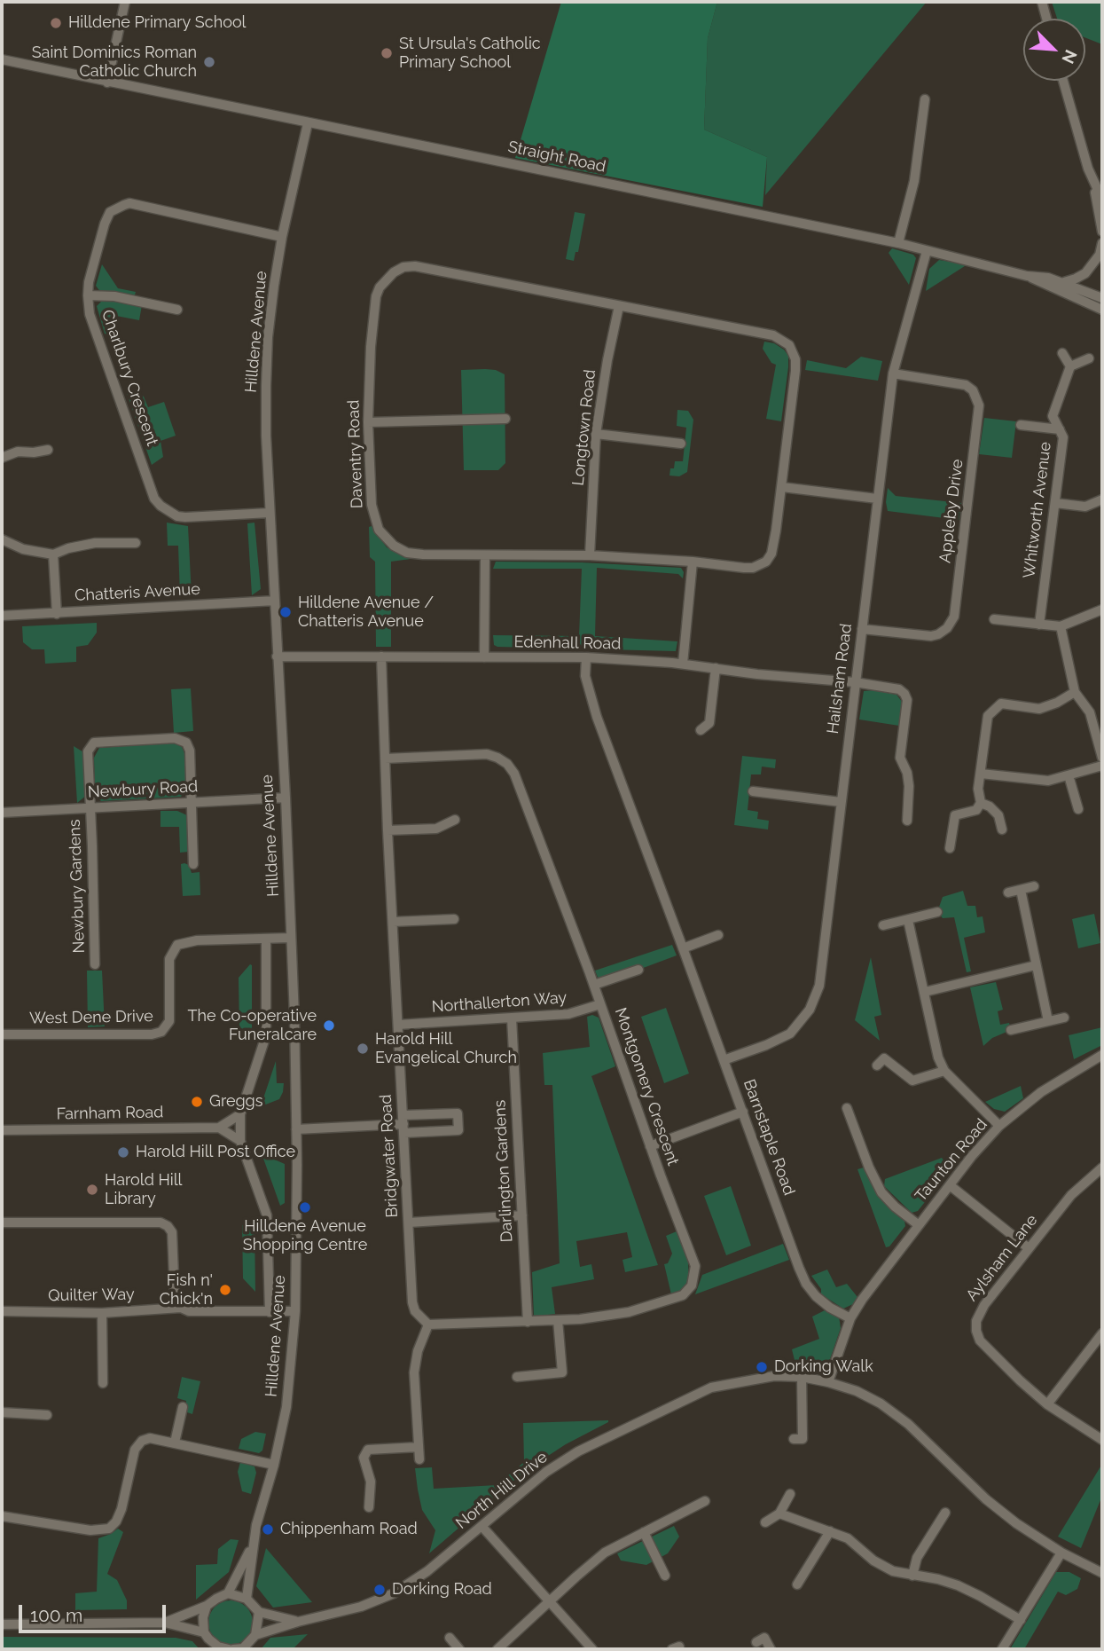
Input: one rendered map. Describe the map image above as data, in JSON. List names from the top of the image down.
{
  "streets": {
    "street": [
      "Straight Road",
      "Hilldene Avenue",
      "Charlbury Crescent",
      "Longtown Road",
      "Daventry Road",
      "Whitworth Avenue",
      "Appleby Drive",
      "Chatteris Avenue",
      "Edenhall Road",
      "Hailsham Road",
      "Newbury Road",
      "Newbury Gardens",
      "Northallerton Way",
      "West Dene Drive",
      "Montgomery Crescent",
      "Farnham Road",
      "Barnstaple Road",
      "Bridgwater Road",
      "Taunton Road",
      "Darlington Gardens",
      "Aylsham Lane",
      "Quilter Way",
      "North Hill Drive"
    ]
  },
  "crossings": [
    ["Straight Road", "Hilldene Avenue"],
    ["Straight Road", "Hailsham Road"],
    ["Hilldene Avenue", "Charlbury Crescent"],
    ["Hilldene Avenue", "Chatteris Avenue"],
    ["Hilldene Avenue", "Edenhall Road"],
    ["Hilldene Avenue", "Newbury Road"],
    ["Hilldene Avenue", "West Dene Drive"],
    ["Hilldene Avenue", "Quilter Way"],
    ["Hilldene Avenue", "North Hill Drive"],
    ["Longtown Road", "Daventry Road"],
    ["Appleby Drive", "Hailsham Road"],
    ["Edenhall Road", "Hailsham Road"],
    ["Edenhall Road", "Barnstaple Road"],
    ["Edenhall Road", "Bridgwater Road"],
    ["Hailsham Road", "Barnstaple Road"],
    ["Newbury Road", "Newbury Gardens"],
    ["Northallerton Way", "Montgomery Crescent"],
    ["Northallerton Way", "Bridgwater Road"],
    ["Northallerton Way", "Darlington Gardens"],
    ["Montgomery Crescent", "Bridgwater Road"],
    ["Montgomery Crescent", "Darlington Gardens"],
    ["Barnstaple Road", "Taunton Road"],
    ["Taunton Road", "North Hill Drive"]
  ],
  "places": [
    "Hilldene Primary School",
    "St Ursula's Catholic Primary School",
    "Saint Dominics Roman Catholic Church",
    "Hilldene Avenue / Chatteris Avenue",
    "The Co-operative Funeralcare",
    "Harold Hill Evangelical Church",
    "Greggs",
    "Harold Hill Post Office",
    "Harold Hill Library",
    "Hilldene Avenue Shopping Centre",
    "Fish n' Chick'n",
    "Dorking Walk",
    "Chippenham Road",
    "Dorking Road"
  ],
  "scale_bar": "100 m",
  "north": "bottom right"
}
